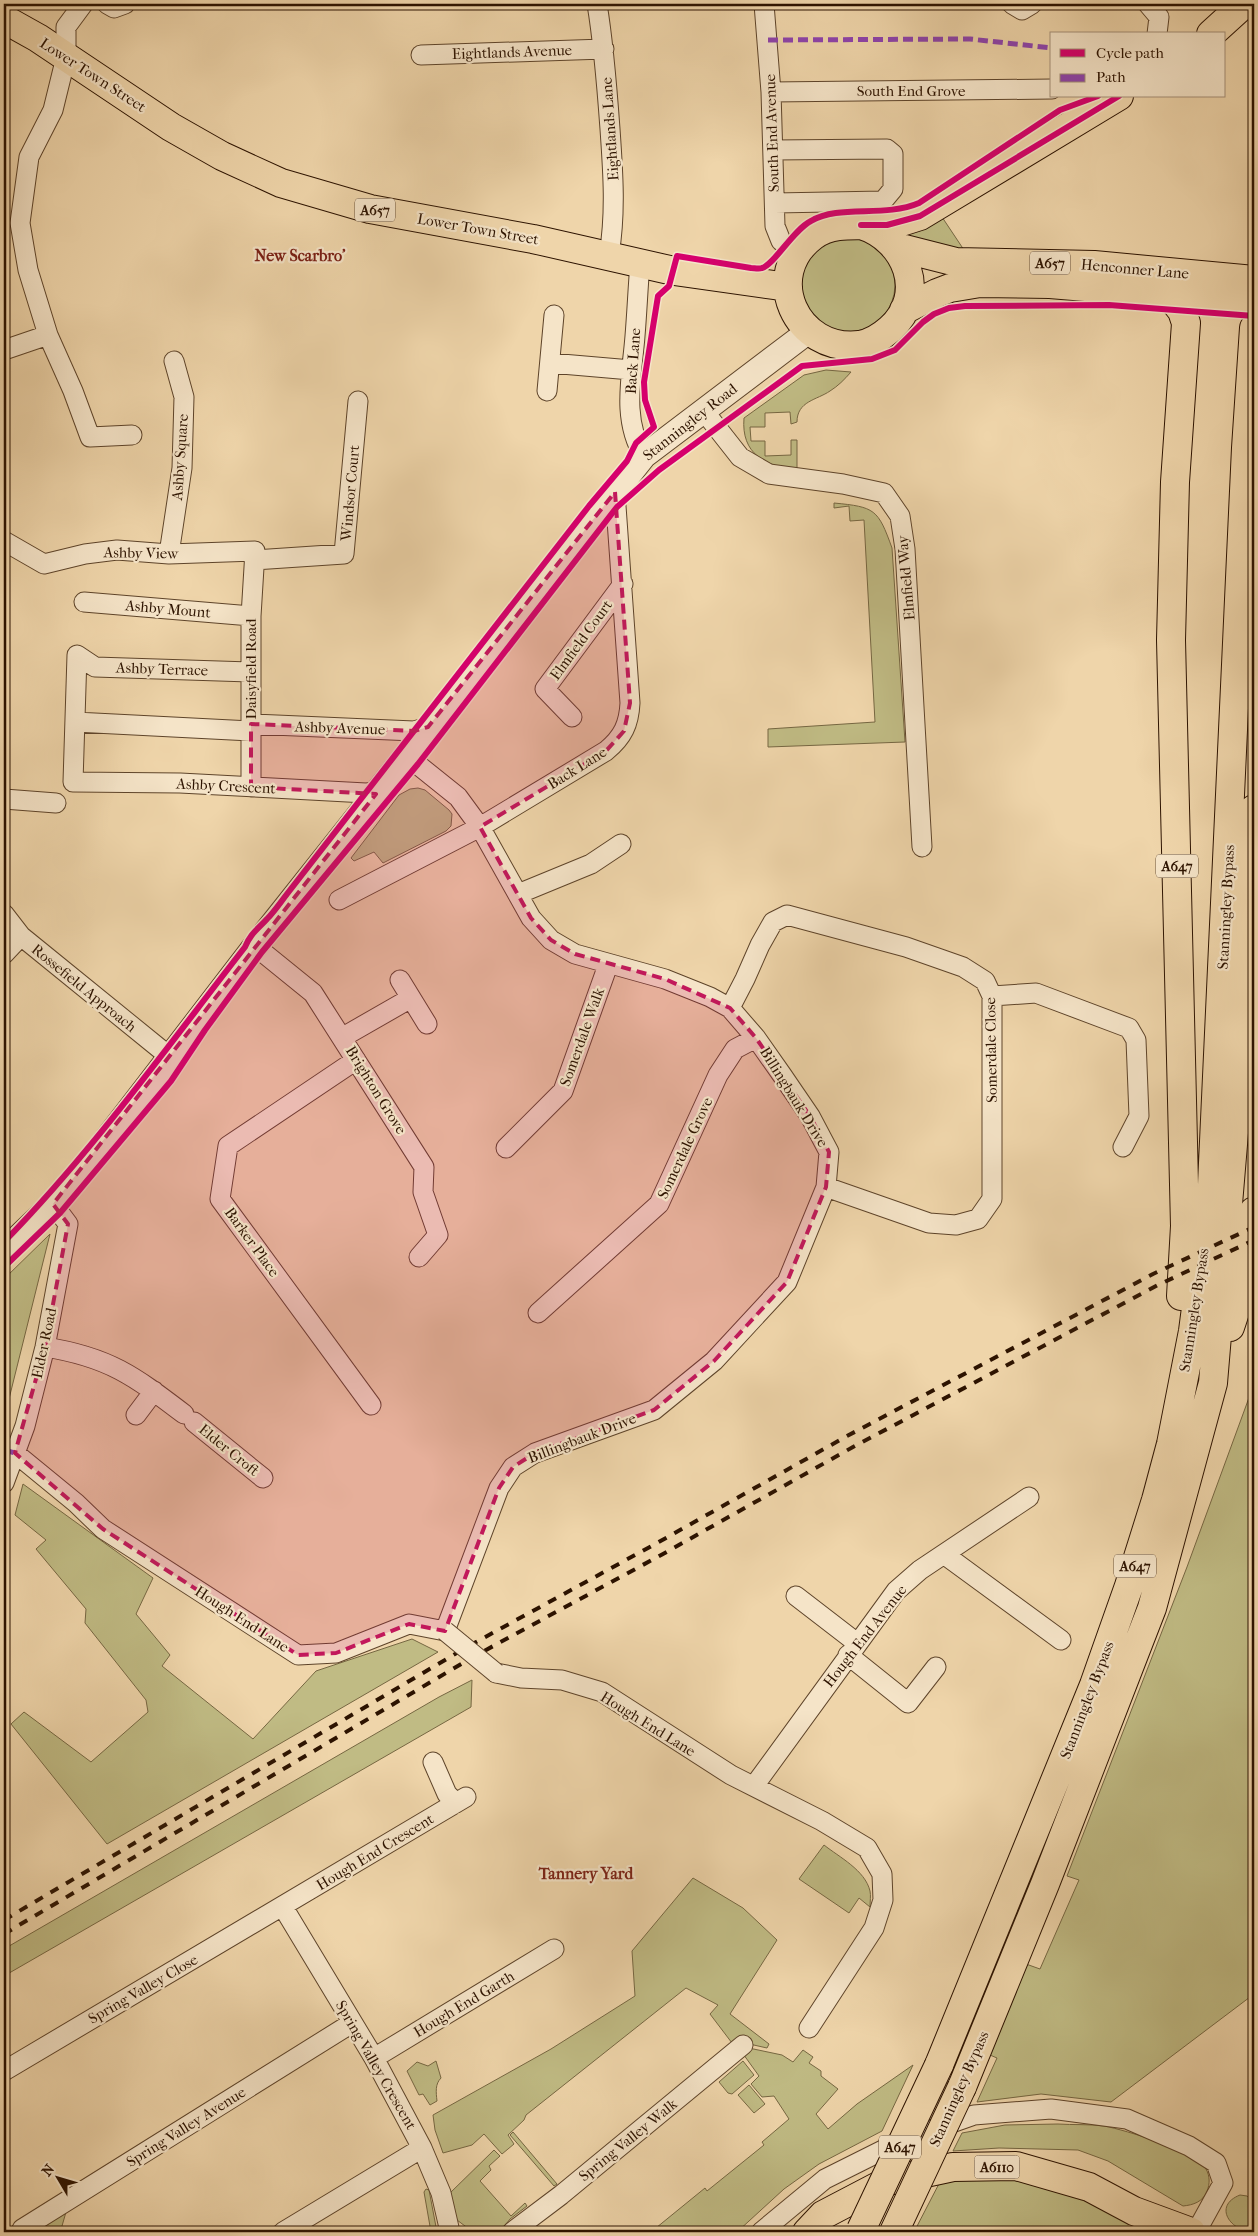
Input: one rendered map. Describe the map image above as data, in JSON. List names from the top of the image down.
{
  "streets": {
    "main road": [
      "Lower Town Street",
      "A657",
      "Henconner Lane",
      "A647",
      "Stanningley Bypass",
      "A6110"
    ],
    "street": [
      "Eightlands Avenue",
      "South End Grove",
      "Eightlands Lane",
      "South End Avenue",
      "Back Lane",
      "Stanningley Road",
      "Ashby Square",
      "Windsor Court",
      "Ashby View",
      "Elmfield Way",
      "Ashby Mount",
      "Elmfield Court",
      "Ashby Terrace",
      "Daisyfield Road",
      "Ashby Avenue",
      "Ashby Crescent",
      "Rossefield Approach",
      "Somerdale Walk",
      "Somerdale Close",
      "Brighton Grove",
      "Billingbauk Drive",
      "Somerdale Grove",
      "Barker Place",
      "Elder Road",
      "Elder Croft",
      "Hough End Lane",
      "Hough End Avenue",
      "Hough End Crescent",
      "Spring Valley Close",
      "Hough End Garth",
      "Spring Valley Crescent",
      "Spring Valley Avenue",
      "Spring Valley Walk"
    ]
  },
  "crossings": [
    ["Eightlands Avenue", "Eightlands Lane"],
    ["Lower Town Street", "Eightlands Lane"],
    ["Lower Town Street", "South End Avenue"],
    ["Lower Town Street", "A657"],
    ["Lower Town Street", "Henconner Lane"],
    ["Lower Town Street", "Back Lane"],
    ["Lower Town Street", "Stanningley Road"],
    ["South End Grove", "South End Avenue"],
    ["South End Avenue", "A657"],
    ["South End Avenue", "Henconner Lane"],
    ["South End Avenue", "Stanningley Road"],
    ["A657", "Henconner Lane"],
    ["A657", "Stanningley Road"],
    ["Henconner Lane", "Stanningley Road"],
    ["Henconner Lane", "A647"],
    ["Back Lane", "Stanningley Road"],
    ["Back Lane", "Elmfield Court"],
    ["Back Lane", "Billingbauk Drive"],
    ["Stanningley Road", "Elmfield Way"],
    ["Stanningley Road", "Ashby Avenue"],
    ["Stanningley Road", "Ashby Crescent"],
    ["Stanningley Road", "Rossefield Approach"],
    ["Stanningley Road", "Brighton Grove"],
    ["Stanningley Road", "Billingbauk Drive"],
    ["Stanningley Road", "Elder Road"],
    ["Ashby Square", "Ashby View"],
    ["Windsor Court", "Ashby View"],
    ["Windsor Court", "Daisyfield Road"],
    ["Ashby View", "Daisyfield Road"],
    ["Ashby Mount", "Daisyfield Road"],
    ["Ashby Terrace", "Daisyfield Road"],
    ["Ashby Terrace", "Ashby Avenue"],
    ["Ashby Terrace", "Ashby Crescent"],
    ["Daisyfield Road", "Ashby Avenue"],
    ["Daisyfield Road", "Ashby Crescent"],
    ["Ashby Avenue", "Ashby Crescent"],
    ["A647", "Stanningley Bypass"],
    ["Somerdale Walk", "Billingbauk Drive"],
    ["Somerdale Close", "Billingbauk Drive"],
    ["Brighton Grove", "Barker Place"],
    ["Billingbauk Drive", "Somerdale Grove"],
    ["Billingbauk Drive", "Hough End Lane"],
    ["Elder Road", "Elder Croft"],
    ["Elder Road", "Hough End Lane"],
    ["Hough End Lane", "Hough End Avenue"],
    ["Hough End Crescent", "Spring Valley Close"],
    ["Hough End Crescent", "Spring Valley Crescent"],
    ["Spring Valley Close", "Spring Valley Crescent"],
    ["Hough End Garth", "Spring Valley Crescent"],
    ["Spring Valley Crescent", "Spring Valley Avenue"]
  ],
  "districts": ["New Scarbro'", "Tannery Yard"],
  "legend": ["Cycle path", "Path"],
  "north": "top left"
}
